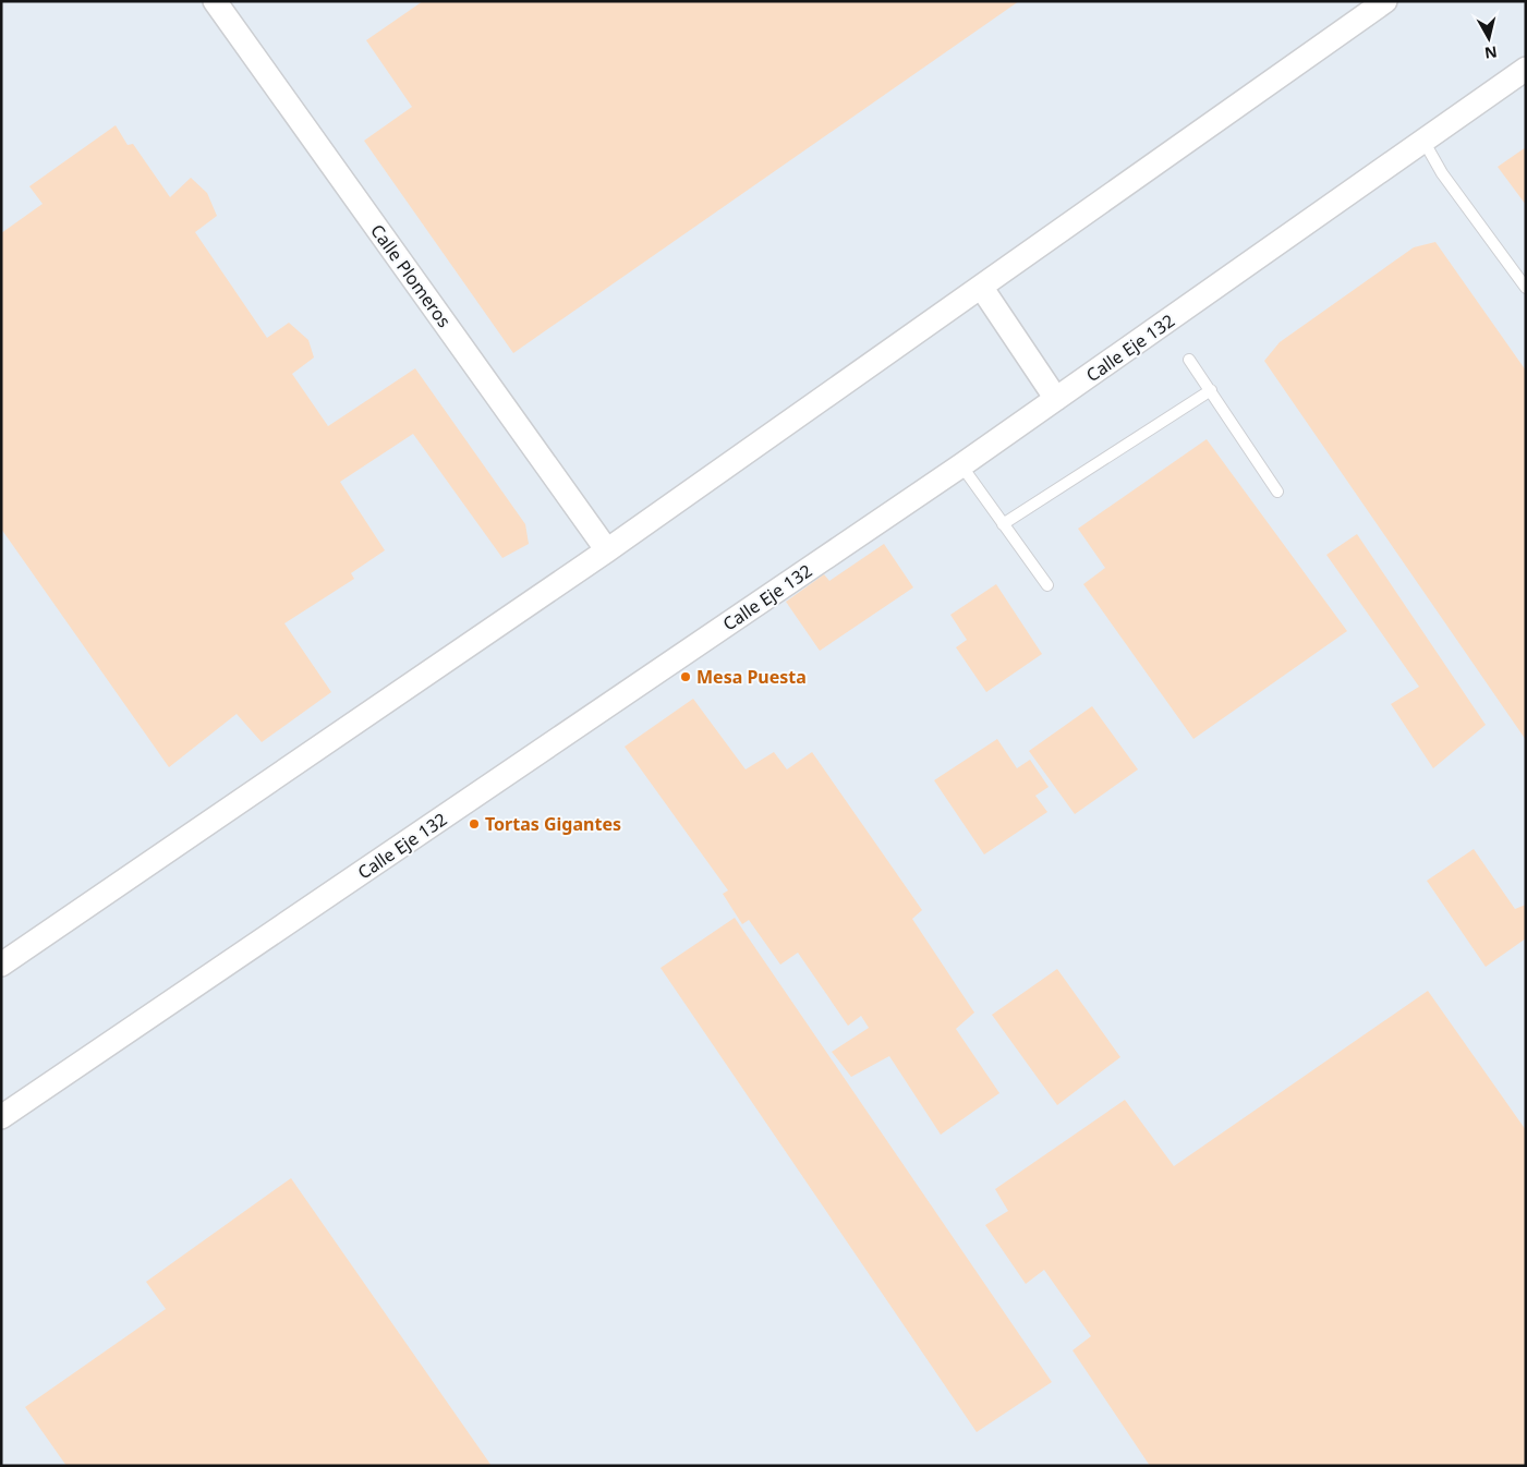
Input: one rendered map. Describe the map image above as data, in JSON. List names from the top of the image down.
{
  "streets": {
    "street": ["Calle Plomeros", "Calle Eje 132"]
  },
  "places": ["Mesa Puesta", "Tortas Gigantes"],
  "north": "bottom"
}
